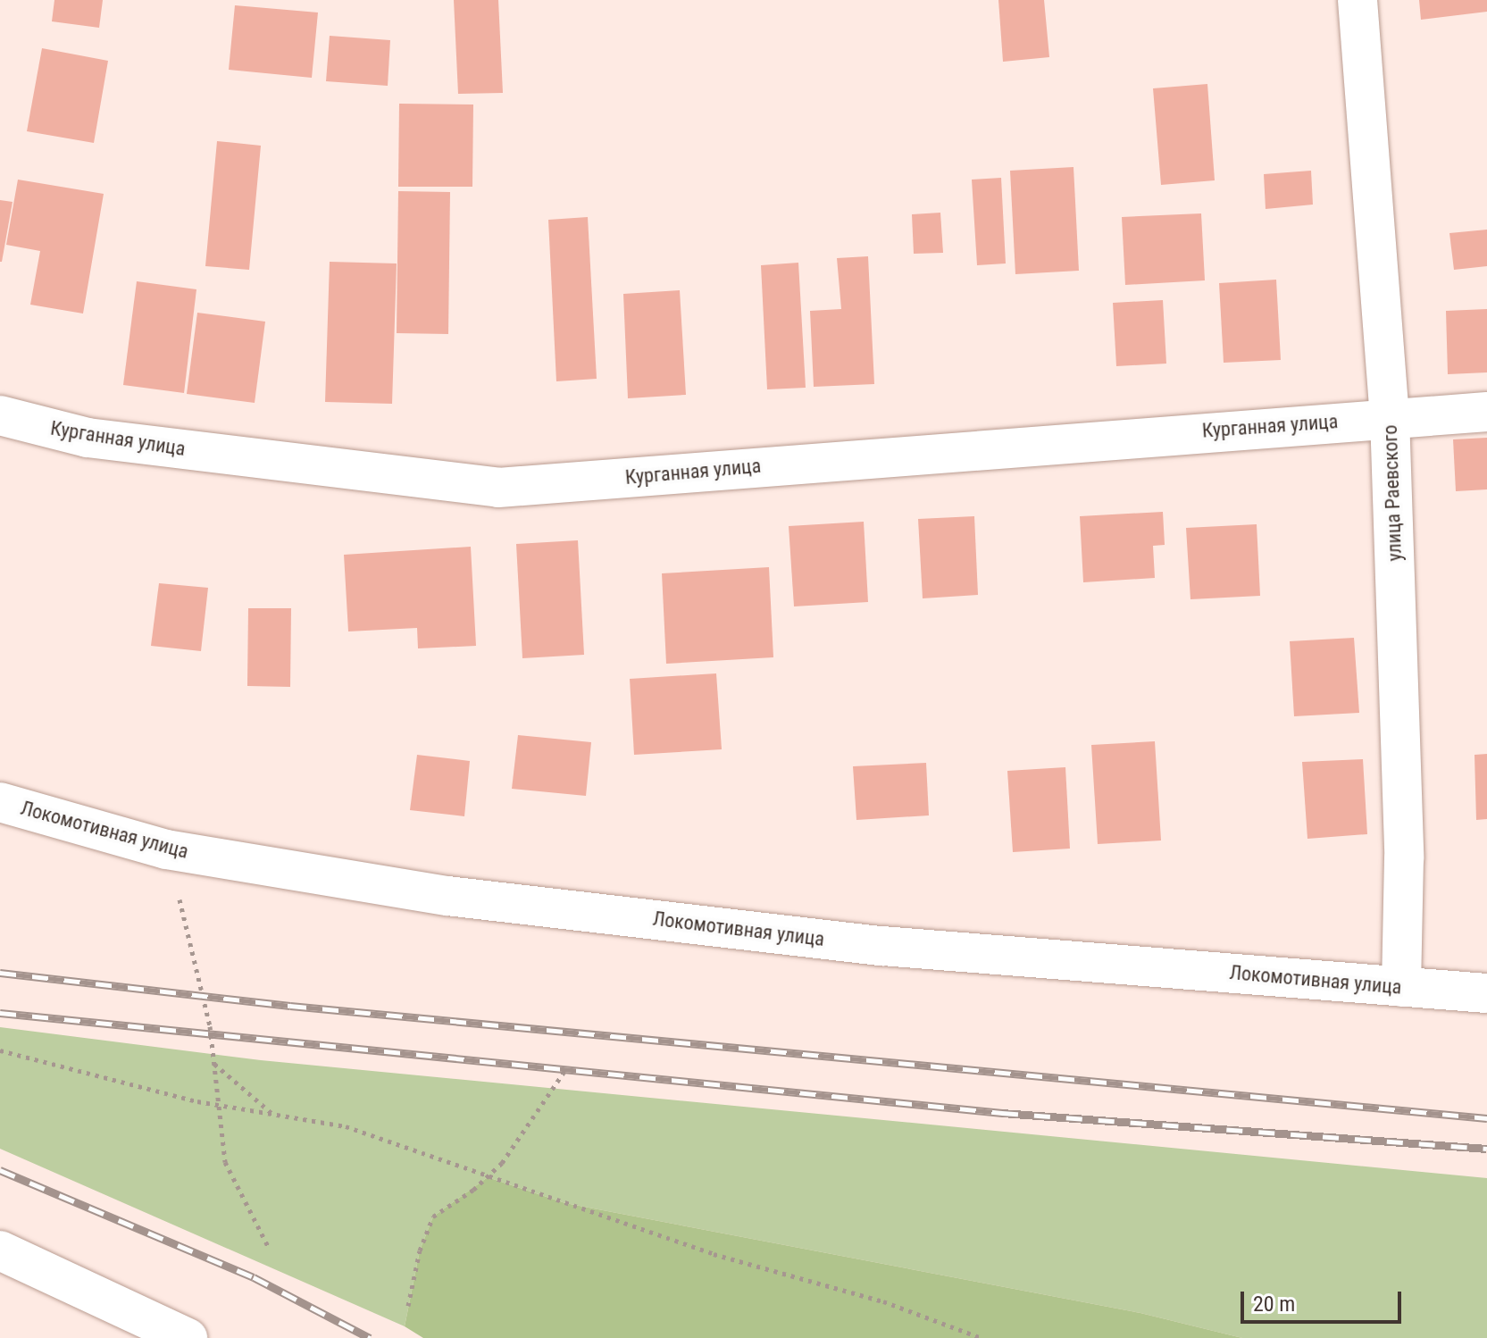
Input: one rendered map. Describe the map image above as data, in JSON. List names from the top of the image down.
{
  "streets": {
    "street": ["Курганная улица", "улица Раевского", "Локомотивная улица"]
  },
  "crossings": [
    ["Курганная улица", "улица Раевского"],
    ["улица Раевского", "Локомотивная улица"]
  ],
  "scale_bar": "20 m"
}
